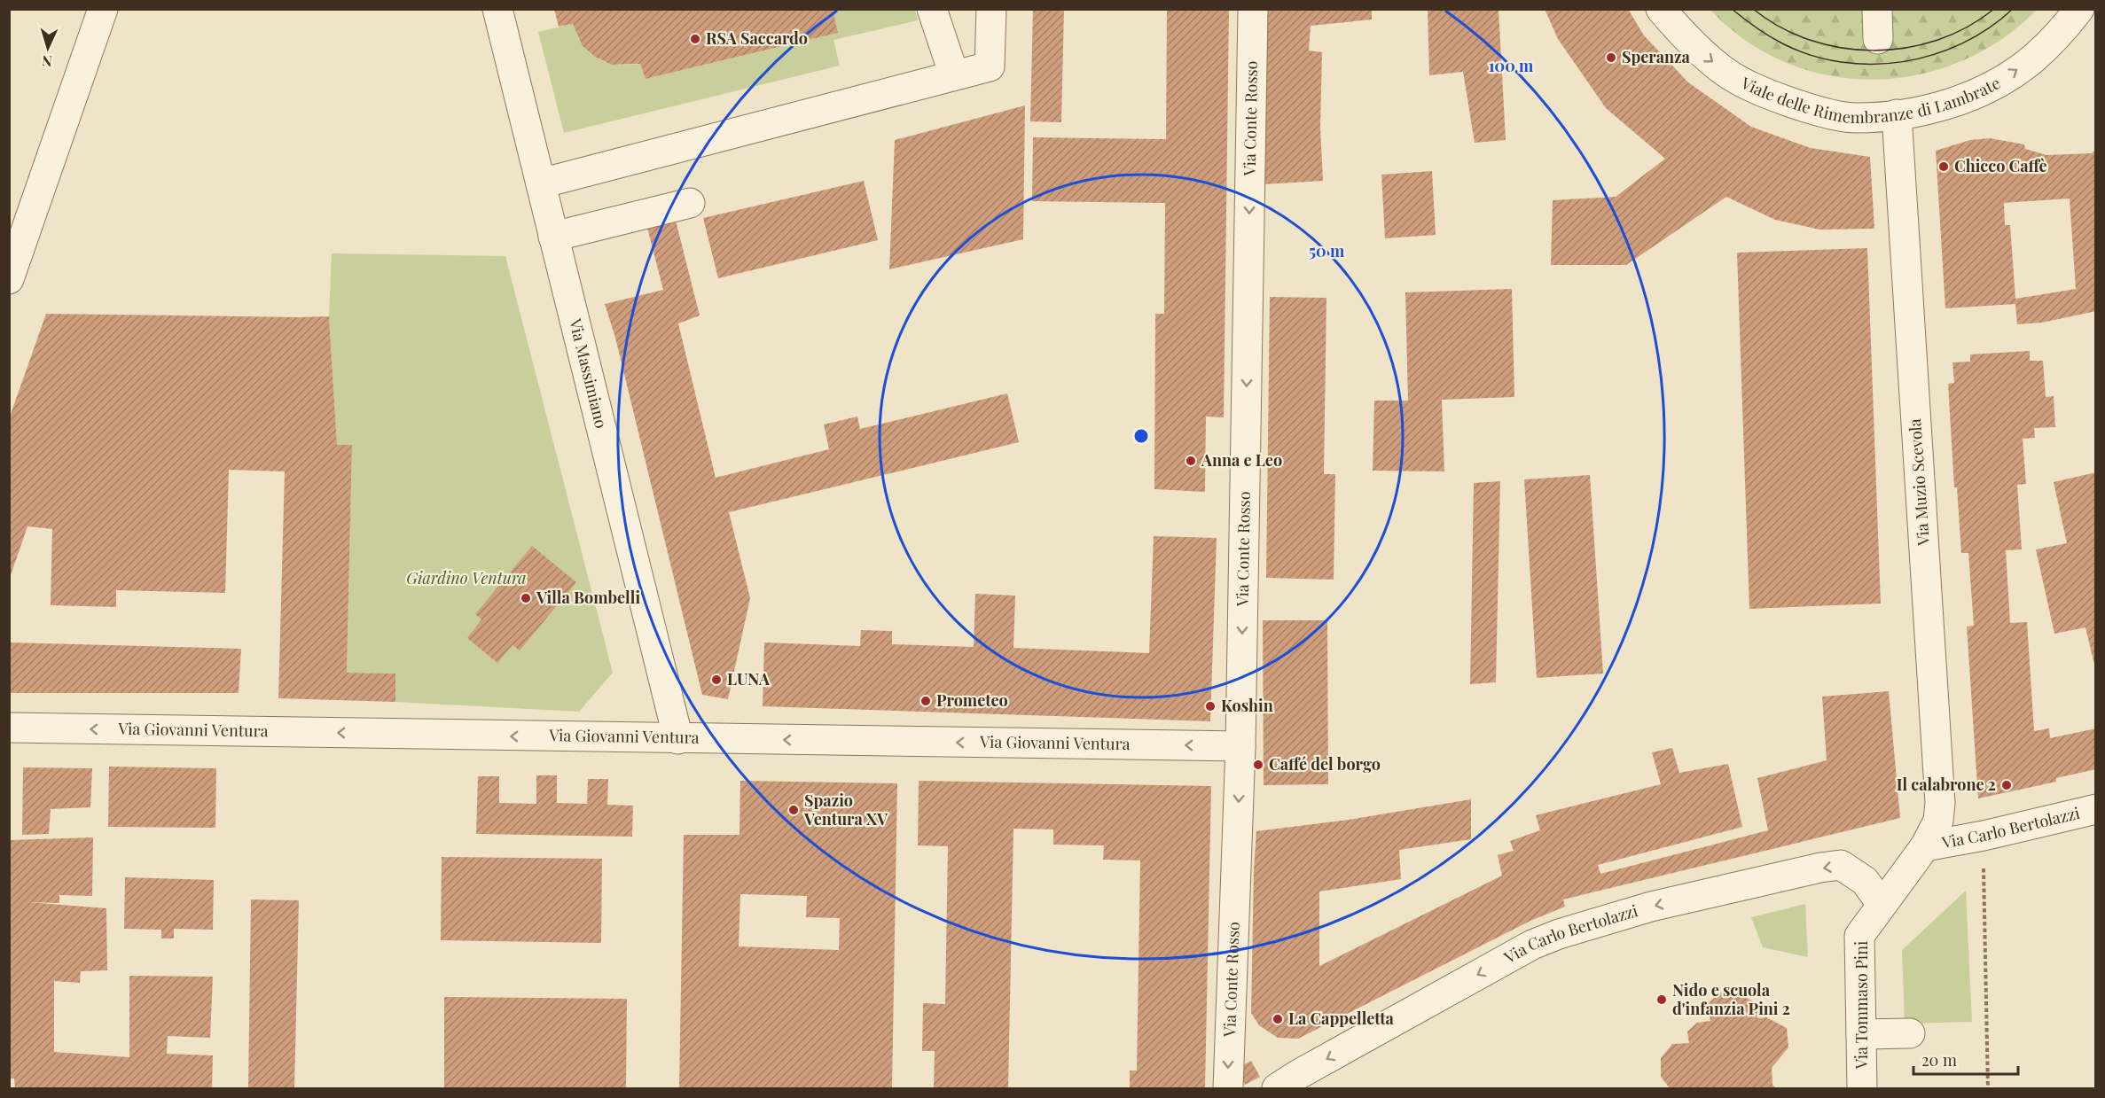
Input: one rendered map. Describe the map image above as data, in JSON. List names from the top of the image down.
{
  "streets": {
    "street": [
      "Viale delle Rimembranze di Lambrate",
      "Via Conte Rosso",
      "Via Massimiano",
      "Via Muzio Scevola",
      "Via Giovanni Ventura",
      "Via Carlo Bertolazzi",
      "Via Tommaso Pini"
    ]
  },
  "crossings": [
    ["Viale delle Rimembranze di Lambrate", "Via Muzio Scevola"],
    ["Via Conte Rosso", "Via Giovanni Ventura"],
    ["Via Massimiano", "Via Giovanni Ventura"],
    ["Via Muzio Scevola", "Via Carlo Bertolazzi"],
    ["Via Muzio Scevola", "Via Tommaso Pini"],
    ["Via Carlo Bertolazzi", "Via Tommaso Pini"]
  ],
  "one_way": [
    "Viale delle Rimembranze di Lambrate",
    "Via Conte Rosso",
    "Via Giovanni Ventura",
    "Via Carlo Bertolazzi"
  ],
  "parks": ["Giardino Ventura"],
  "places": [
    "RSA Saccardo",
    "Speranza",
    "Chicco Caffè",
    "Anna e Leo",
    "Villa Bombelli",
    "LUNA",
    "Prometeo",
    "Koshin",
    "Caffé del borgo",
    "Il calabrone 2",
    "Spazio Ventura XV",
    "Nido e scuola d'infanzia Pini 2",
    "La Cappelletta"
  ],
  "scale_bar": "20 m",
  "north": "bottom",
  "rings": ["100 m", "50 m"]
}
